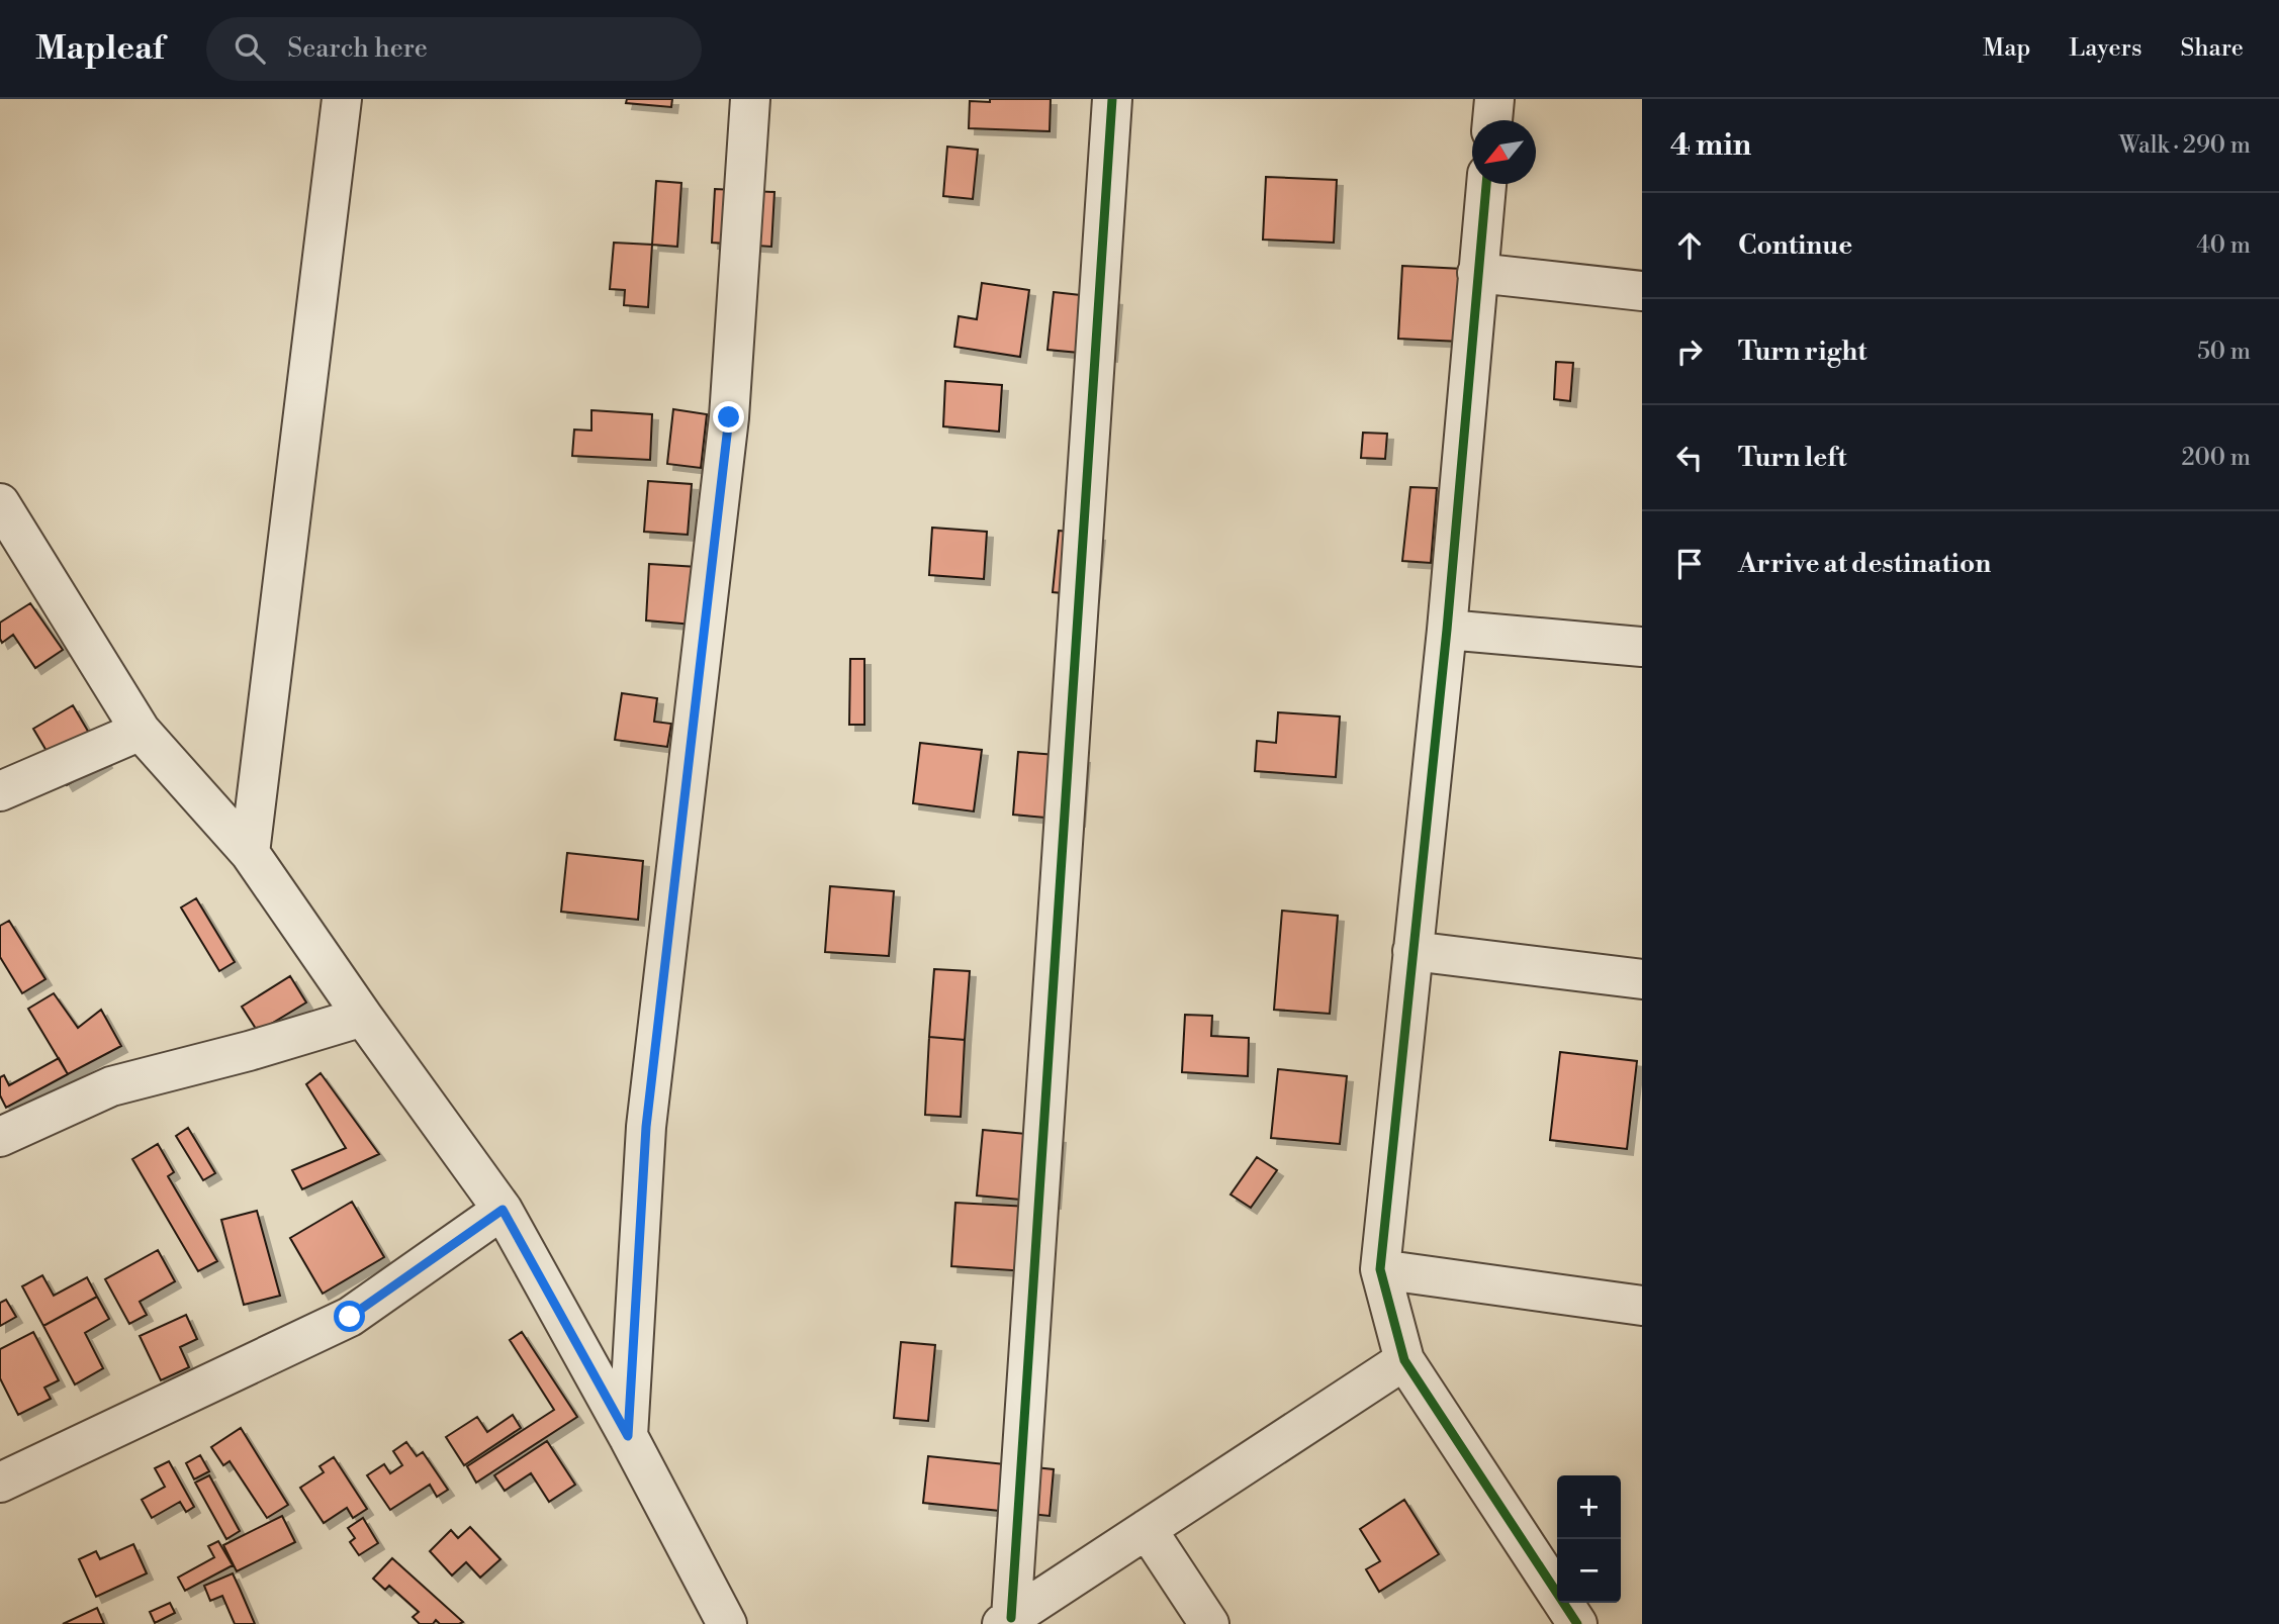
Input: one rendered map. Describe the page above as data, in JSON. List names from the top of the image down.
{
  "north": "bottom left",
  "page": {
    "header": "Mapleaf",
    "search": "Search here",
    "nav": ["Map", "Layers", "Share"],
    "heading": ["4 min", "Walk · 290 m"],
    "list": [
      ["Continue", "40 m"],
      ["Turn right", "50 m"],
      ["Turn left", "200 m"],
      "Arrive at destination"
    ],
    "map_buttons": ["+", "−"]
  }
}
